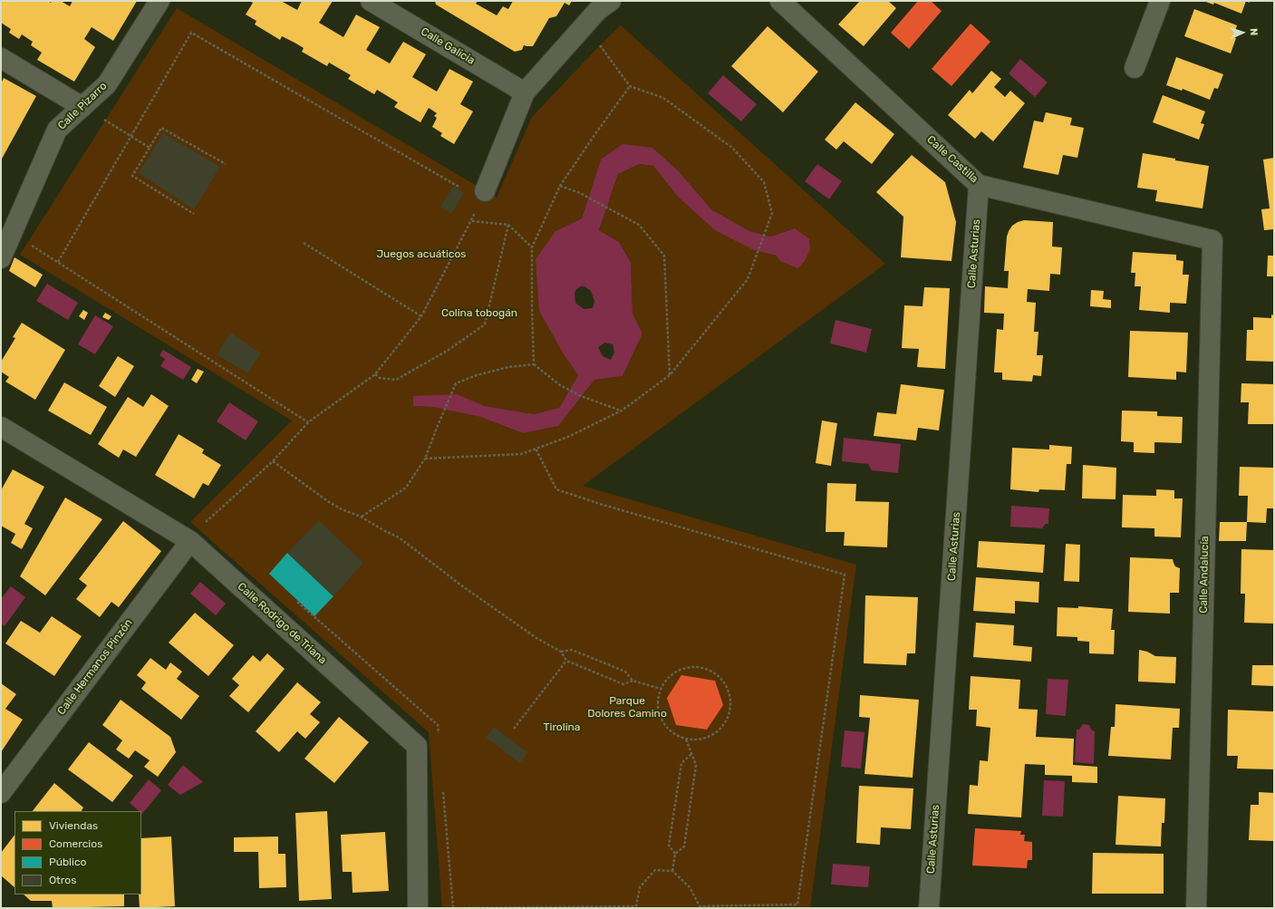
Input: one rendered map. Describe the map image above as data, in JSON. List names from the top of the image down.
{
  "streets": {
    "street": [
      "Calle Galicia",
      "Calle Pizarro",
      "Calle Castilla",
      "Calle Asturias",
      "Calle Andalucía",
      "Calle Rodrigo de Triana",
      "Calle Hermanos Pinzón"
    ]
  },
  "crossings": [
    ["Calle Castilla", "Calle Asturias"],
    ["Calle Castilla", "Calle Andalucía"],
    ["Calle Rodrigo de Triana", "Calle Hermanos Pinzón"]
  ],
  "parks": [
    "Juegos acuáticos",
    "Colina tobogán",
    "Parque Dolores Camino",
    "Tirolina"
  ],
  "legend": [
    "Viviendas",
    "Comercios",
    "Público",
    "Otros"
  ],
  "north": "right"
}
